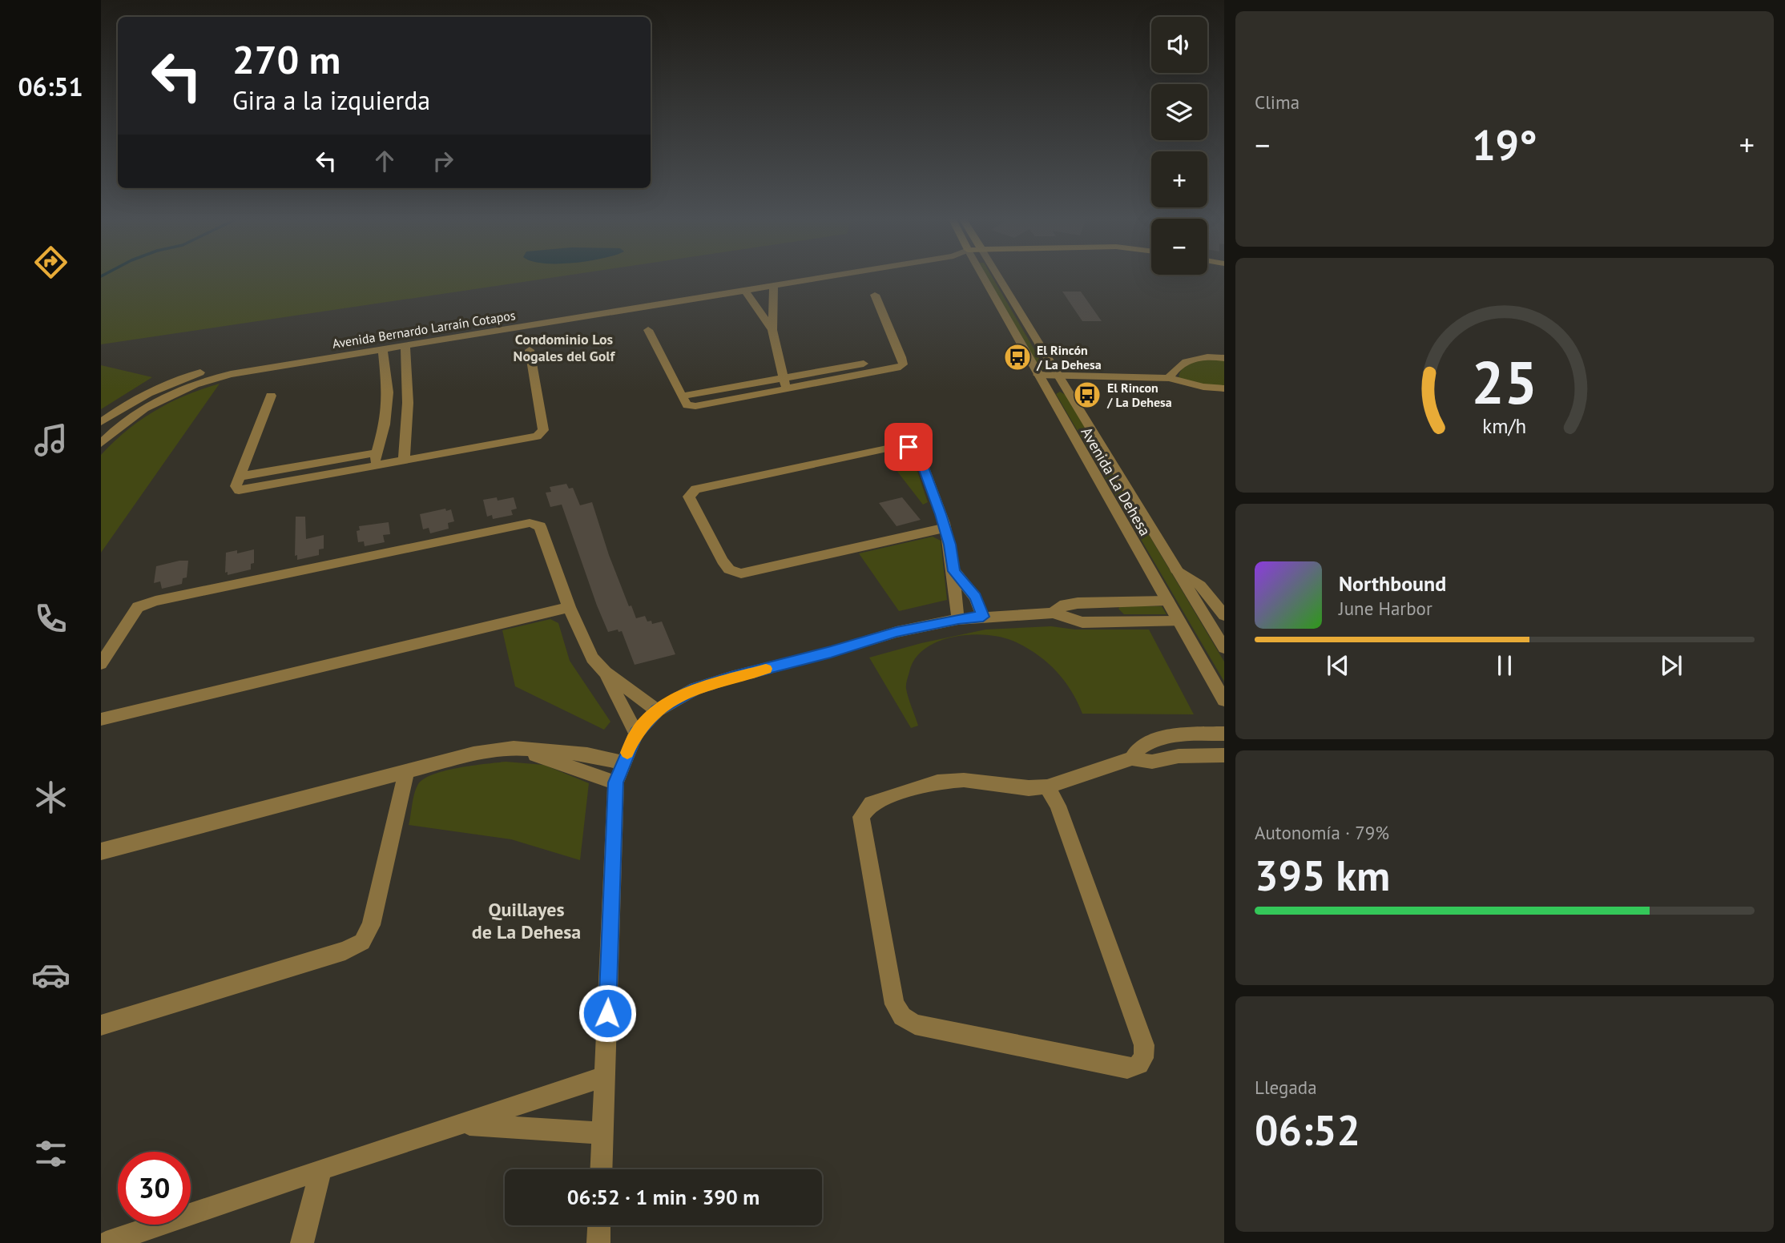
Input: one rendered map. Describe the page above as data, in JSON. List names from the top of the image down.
{
  "streets": {
    "street": ["Avenida Bernardo Larraín Cotapos", "Avenida La Dehesa"]
  },
  "districts": ["Condominio Los Nogales del Golf", "Quillayes de La Dehesa"],
  "places": {
    "bus stop": ["El Rincón / La Dehesa", "El Rincon / La Dehesa"]
  },
  "page": {
    "tabs": "06:51",
    "tile": [
      "Clima",
      ["Autonomía · 79%", "395 km"],
      ["Llegada", "06:52"]
    ],
    "map_buttons": ["+", "−"],
    "turn": ["270 m", "Gira a la izquierda"],
    "heat": ["−", "19°", "+"],
    "song": ["Northbound", "June Harbor"],
    "limit": "30",
    "trip": "06:52 · 1 min · 390 m",
    "gauge": ["25", "km/h"]
  }
}
